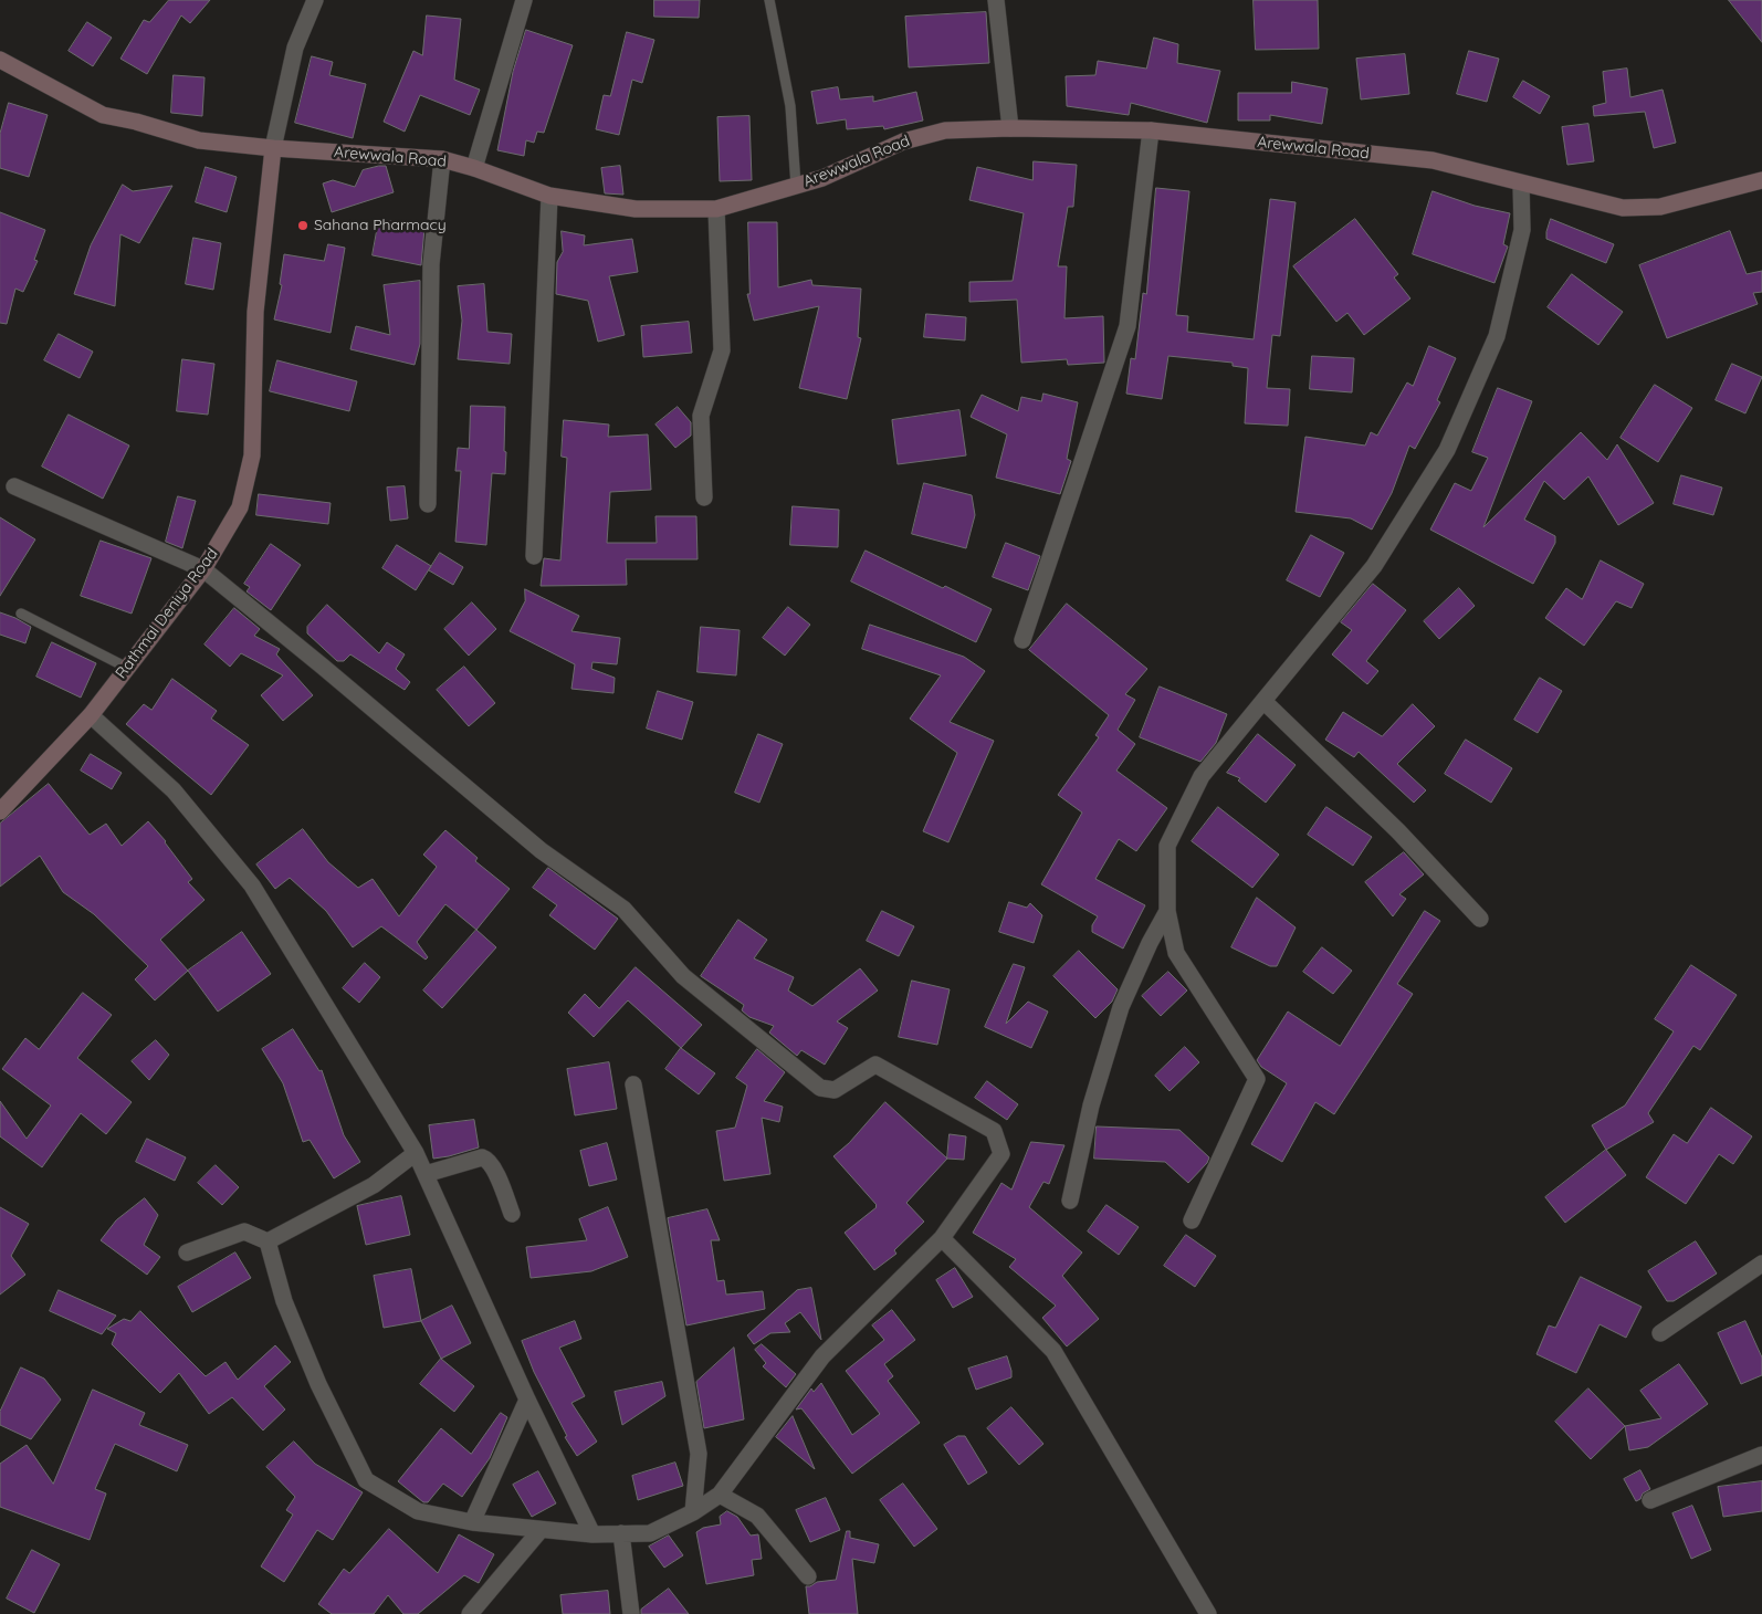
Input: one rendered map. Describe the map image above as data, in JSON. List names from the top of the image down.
{
  "streets": {
    "street": ["Arewwala Road", "Rathmal Deniya Road"]
  },
  "crossings": [
    ["Arewwala Road", "Rathmal Deniya Road"]
  ],
  "places": ["Sahana Pharmacy"]
}
